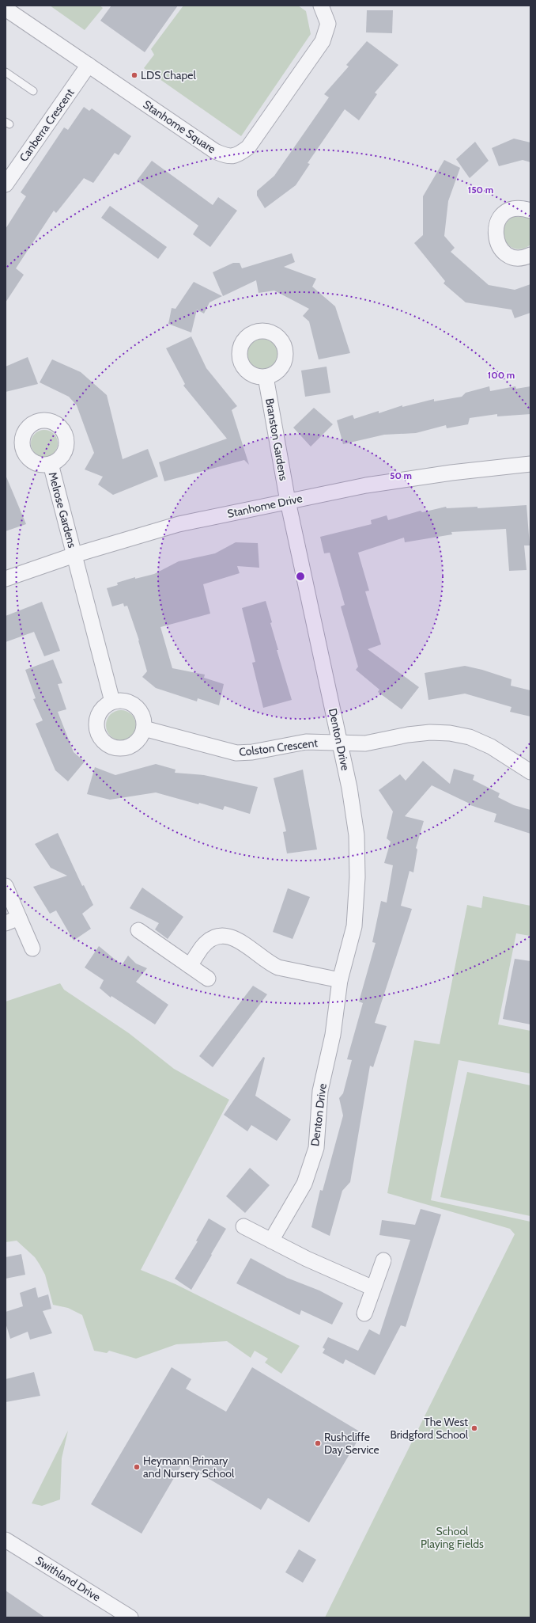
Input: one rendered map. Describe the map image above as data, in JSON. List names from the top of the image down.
{
  "streets": {
    "street": [
      "Canberra Crescent",
      "Stanhome Square",
      "Branston Gardens",
      "Stanhome Drive",
      "Melrose Gardens",
      "Denton Drive",
      "Colston Crescent",
      "Swithland Drive"
    ]
  },
  "crossings": [
    ["Canberra Crescent", "Stanhome Square"],
    ["Branston Gardens", "Stanhome Drive"],
    ["Branston Gardens", "Denton Drive"],
    ["Stanhome Drive", "Melrose Gardens"],
    ["Stanhome Drive", "Denton Drive"],
    ["Denton Drive", "Colston Crescent"]
  ],
  "parks": ["School Playing Fields"],
  "places": [
    "LDS Chapel",
    "The West Bridgford School",
    "Rushcliffe Day Service",
    "Heymann Primary and Nursery School"
  ],
  "rings": ["150 m", "100 m", "50 m"]
}
